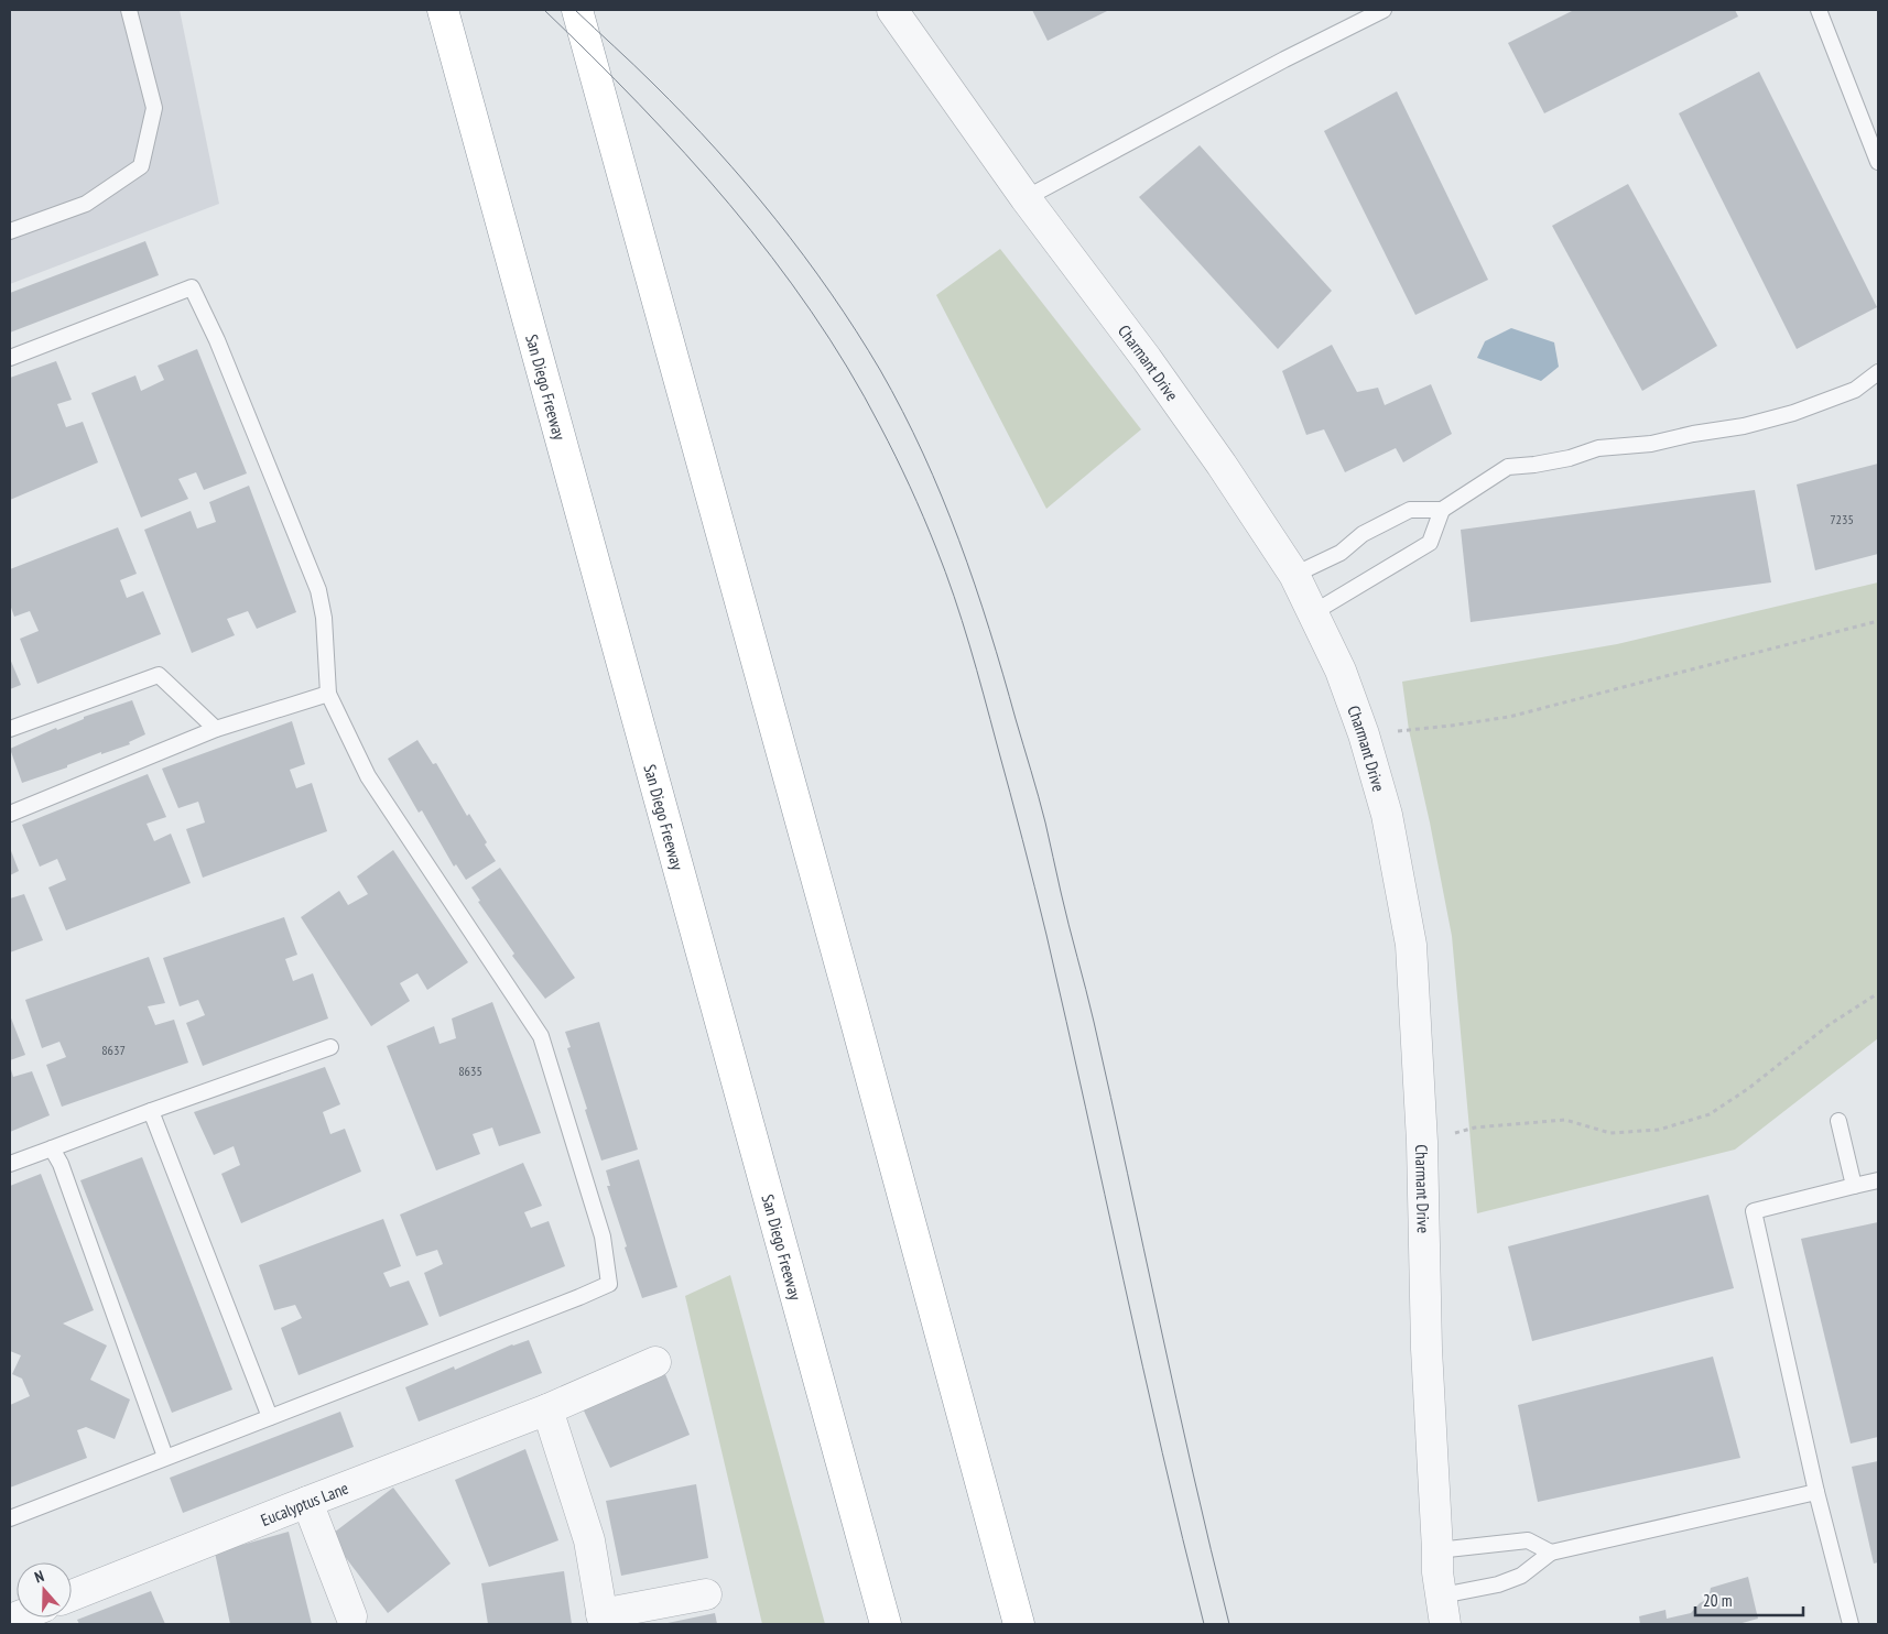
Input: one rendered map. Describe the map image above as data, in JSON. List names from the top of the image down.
{
  "streets": {
    "highway": ["San Diego Freeway"],
    "street": ["Charmant Drive", "Eucalyptus Lane"]
  },
  "house_numbers": ["7235", "8637", "8635"],
  "scale_bar": "20 m",
  "north": "top"
}
